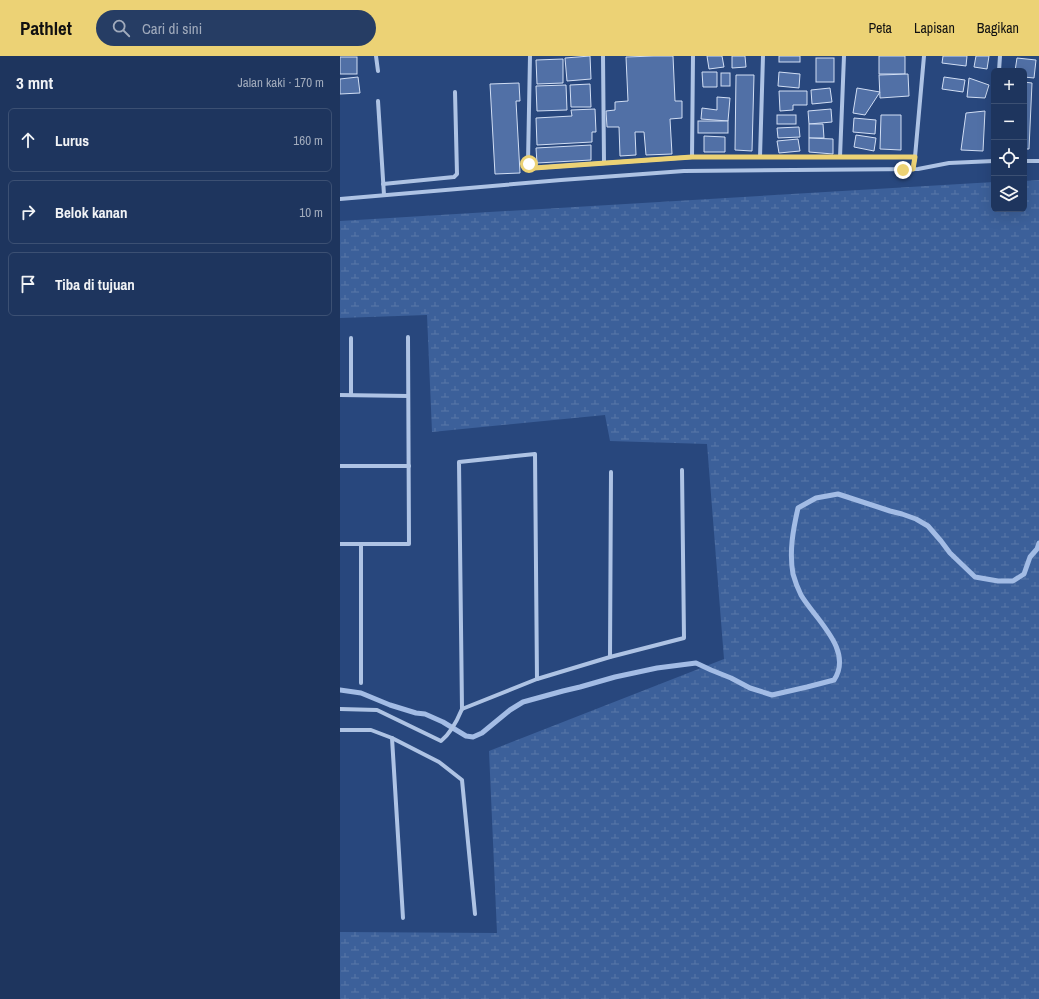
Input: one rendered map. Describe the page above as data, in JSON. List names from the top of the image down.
{
  "page": {
    "header": "Pathlet",
    "search": "Cari di sini",
    "nav": ["Peta", "Lapisan", "Bagikan"],
    "heading": ["3 mnt", "Jalan kaki · 170 m"],
    "map_buttons": ["+", "−"],
    "list": [
      ["Lurus", "160 m"],
      ["Belok kanan", "10 m"],
      "Tiba di tujuan"
    ]
  }
}
